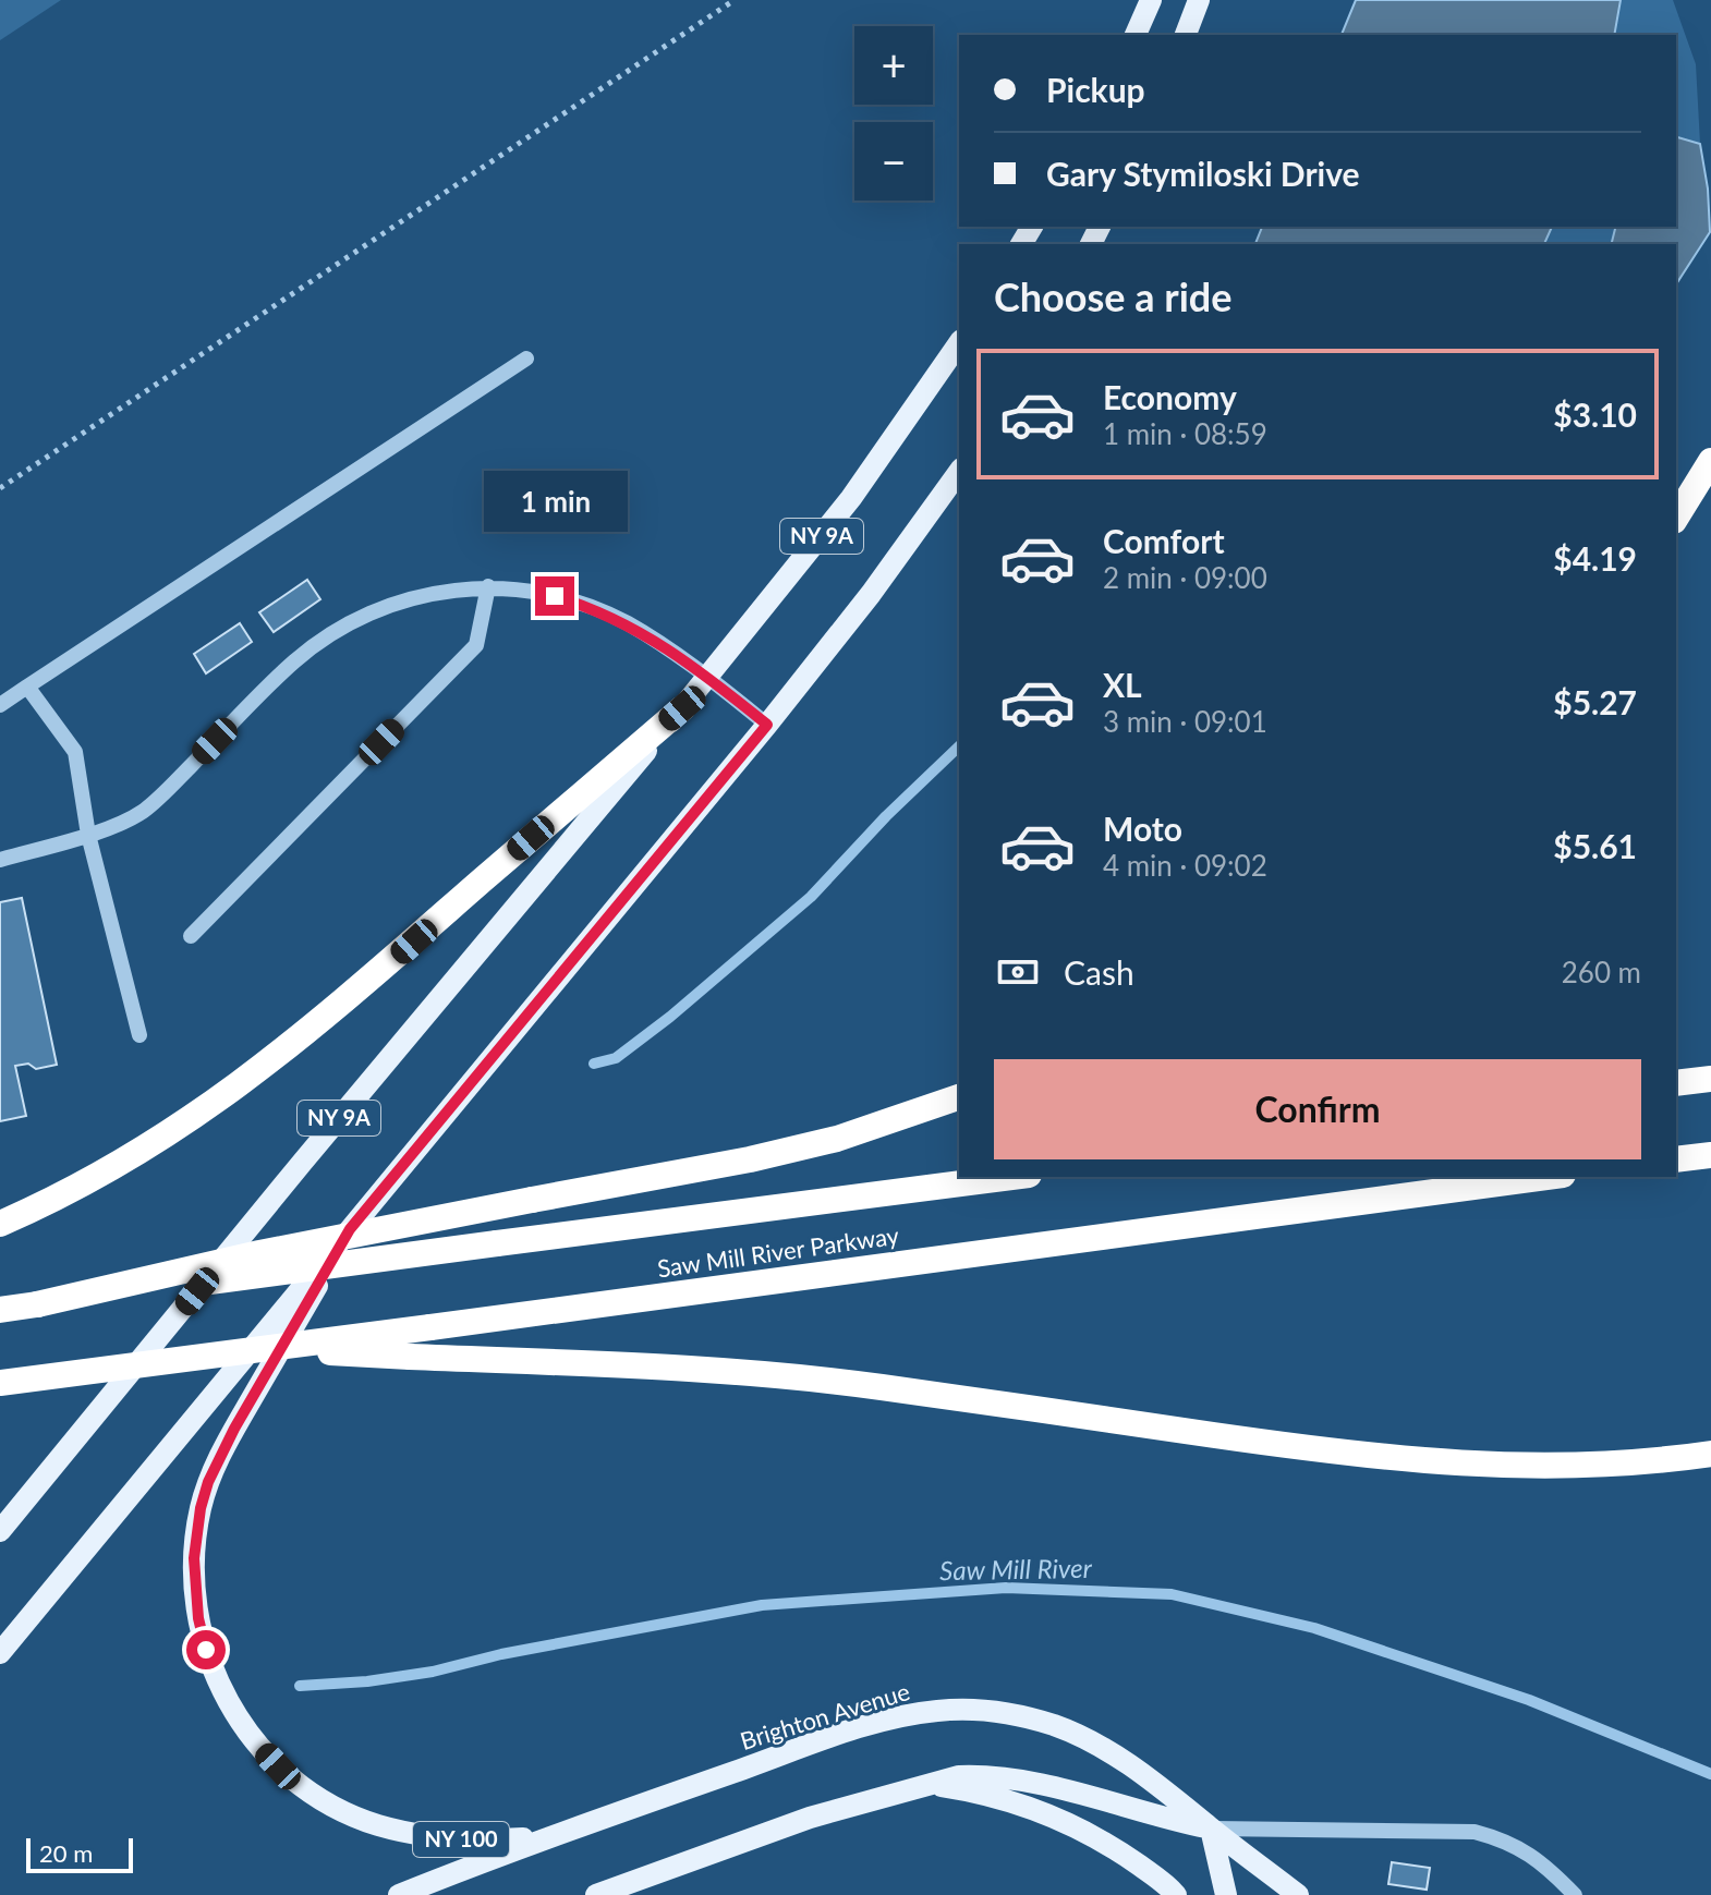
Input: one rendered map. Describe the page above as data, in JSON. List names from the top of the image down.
{
  "streets": {
    "highway": ["Saw Mill River Parkway"],
    "main road": ["NY 9A", "Brighton Avenue", "NY 100"]
  },
  "crossings": [
    ["NY 9A", "NY 100"],
    ["Brighton Avenue", "NY 100"]
  ],
  "water": ["Saw Mill River"],
  "scale_bar": "20 m",
  "page": {
    "map_buttons": ["+", "−"],
    "banner": ["Pickup", "Gary Stymiloski Drive"],
    "heading": "Choose a ride",
    "list": [
      {
        "name": "Economy",
        "note": "1 min · 08:59",
        "value": "$3.10"
      },
      {
        "name": "Comfort",
        "note": "2 min · 09:00",
        "value": "$4.19"
      },
      {
        "name": "XL",
        "note": "3 min · 09:01",
        "value": "$5.27"
      },
      {
        "name": "Moto",
        "note": "4 min · 09:02",
        "value": "$5.61"
      }
    ],
    "bubble": "1 min",
    "pay": ["Cash", "260 m"],
    "buttons": "Confirm",
    "scale": "20 m"
  }
}
